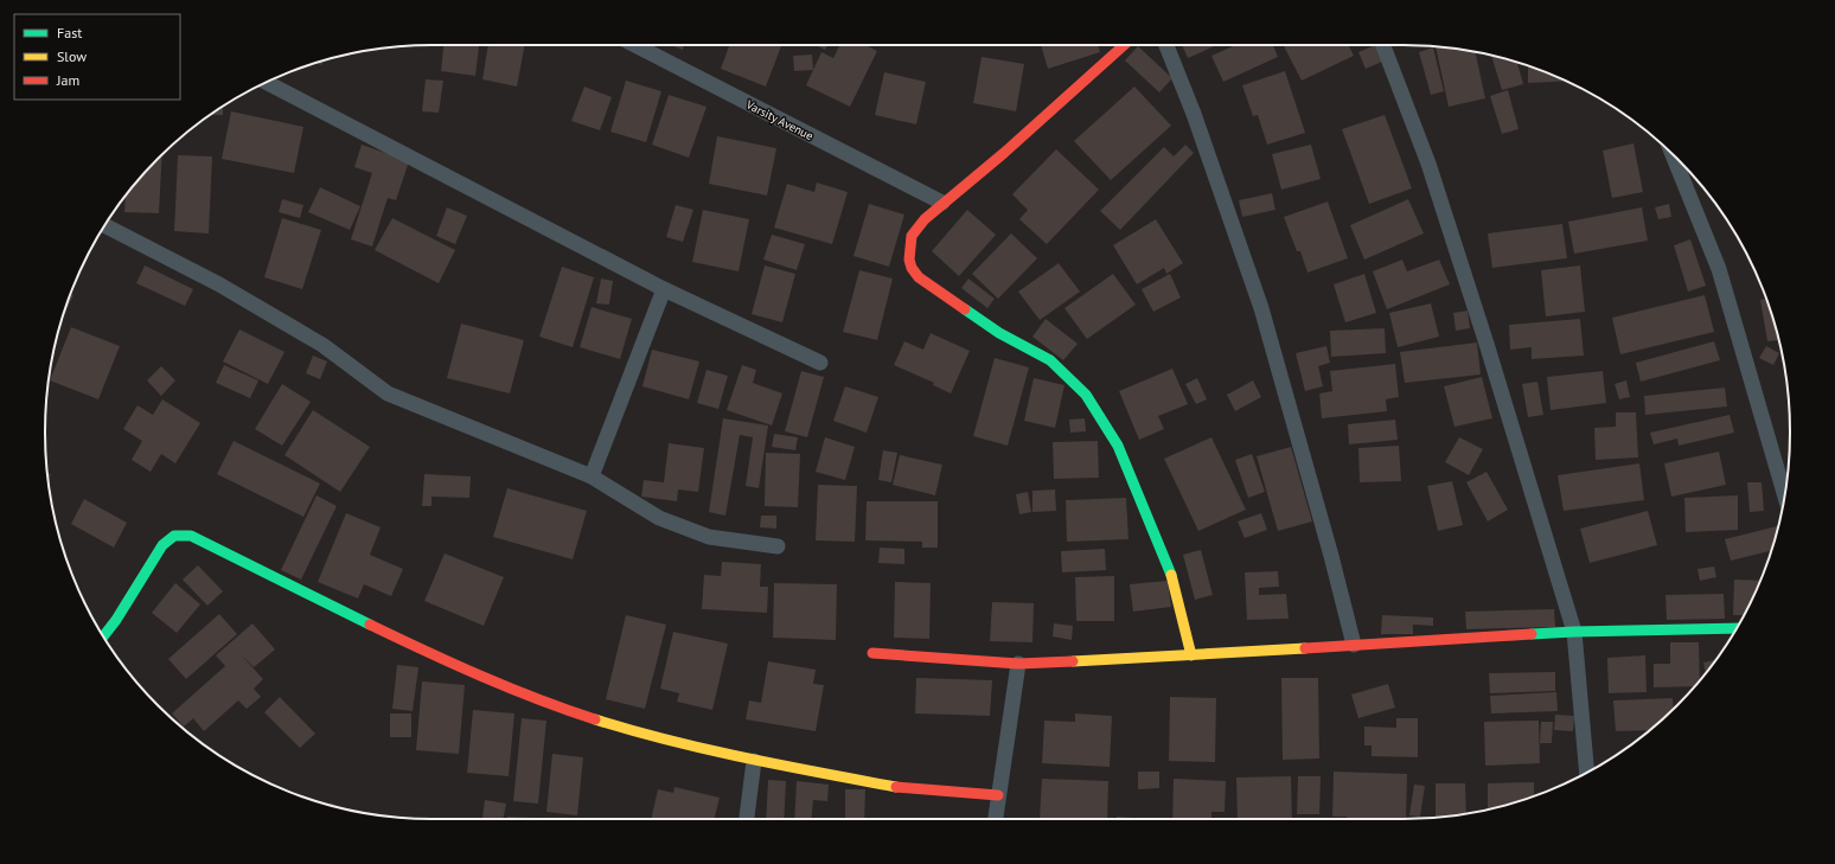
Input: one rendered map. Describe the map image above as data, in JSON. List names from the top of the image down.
{
  "streets": {
    "street": ["Varsity Avenue"]
  },
  "legend": ["Fast", "Slow", "Jam"]
}
